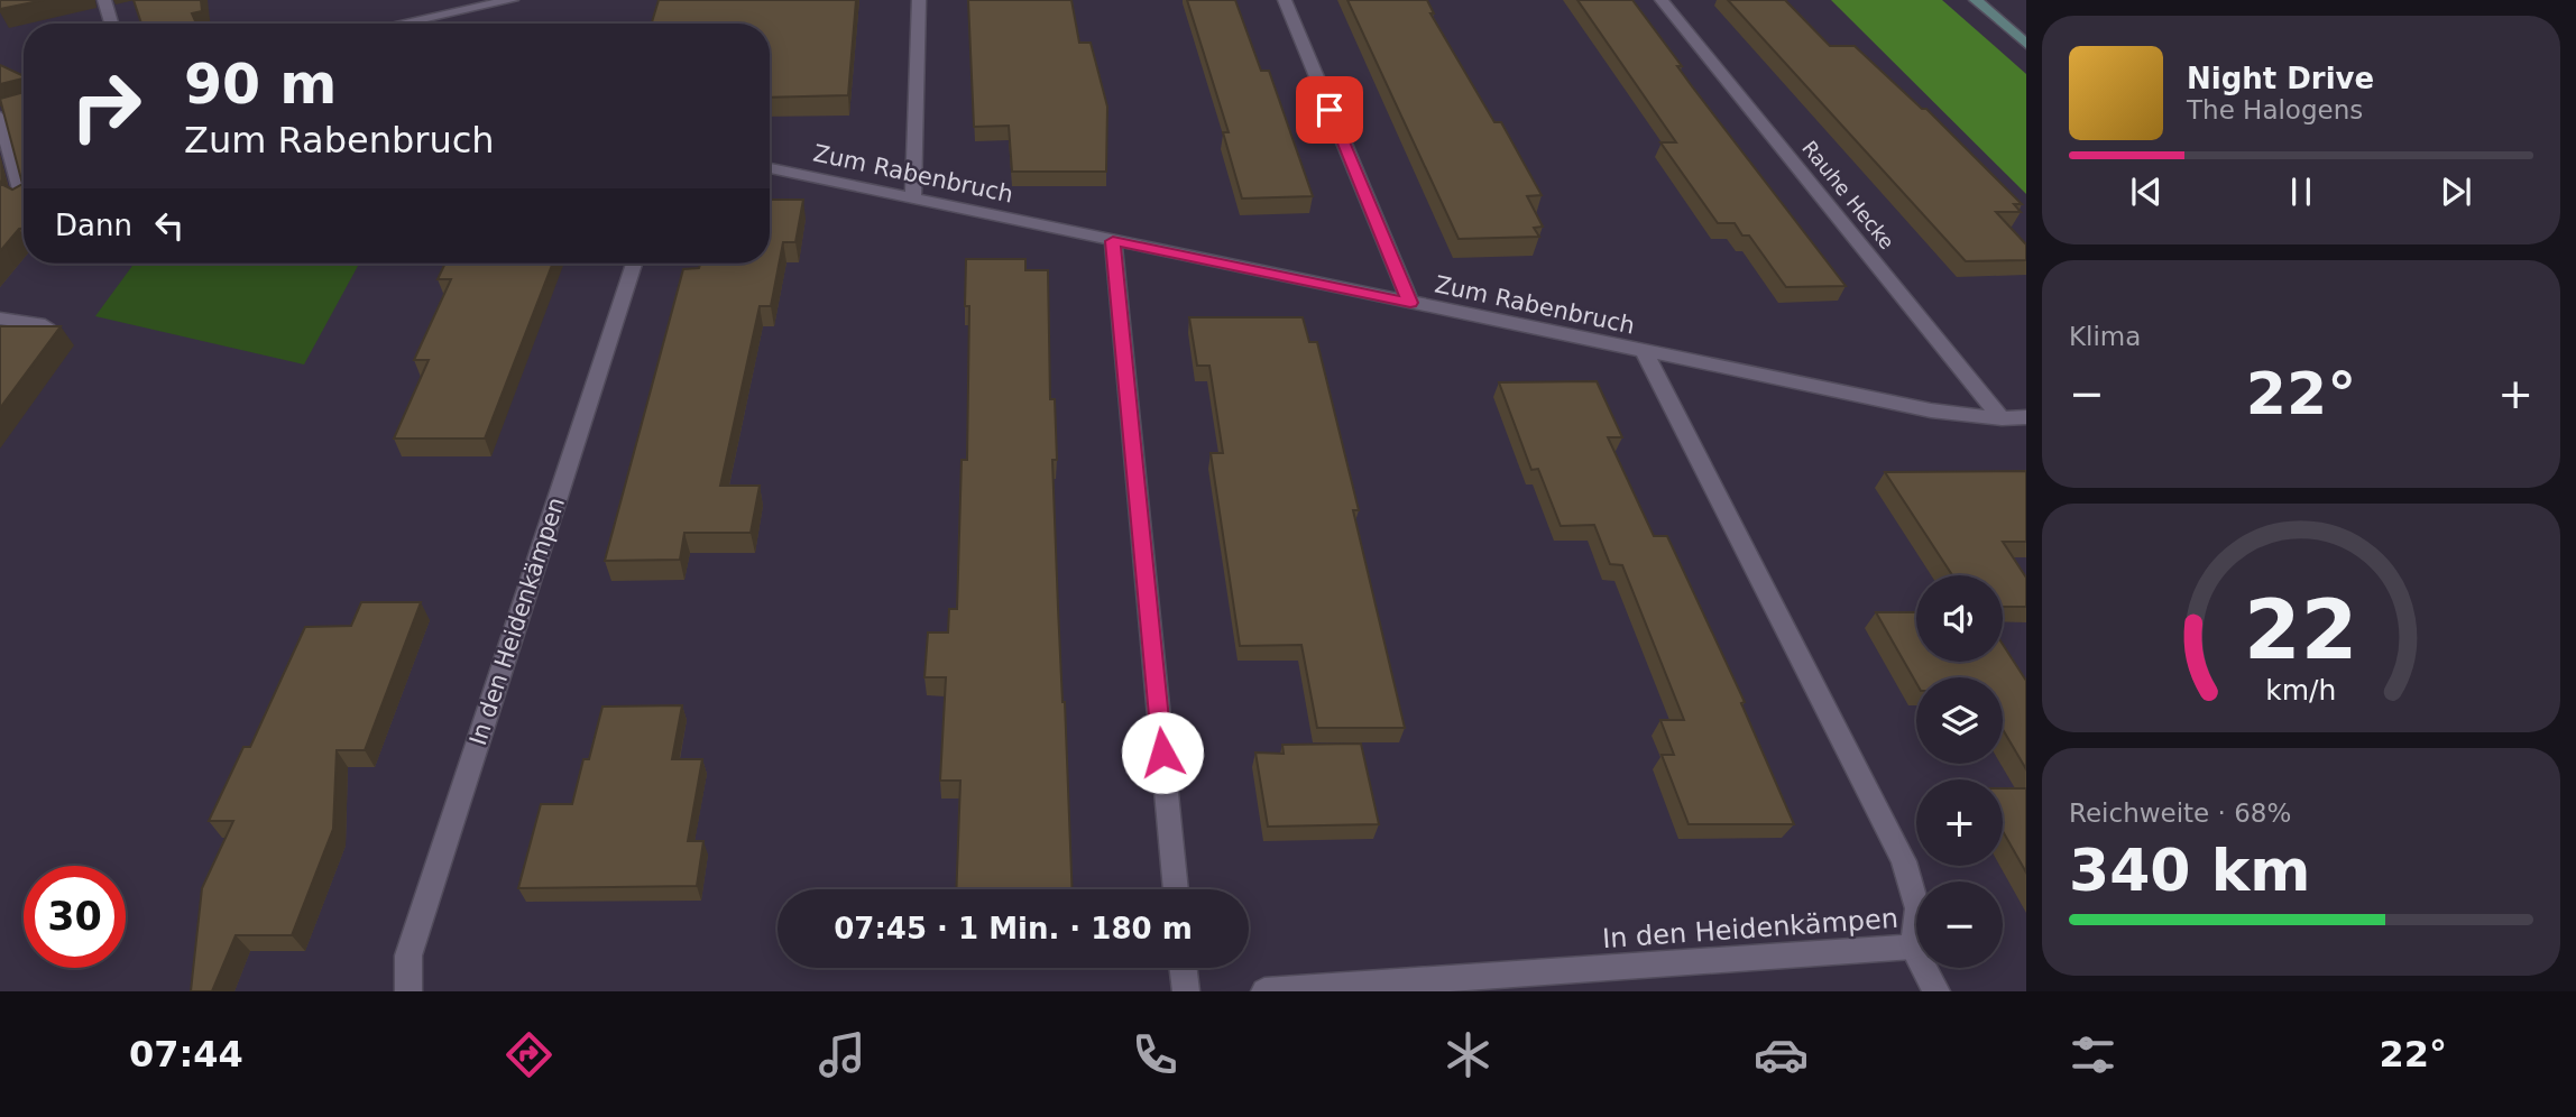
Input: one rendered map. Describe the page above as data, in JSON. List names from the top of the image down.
{
  "streets": {
    "street": ["Zum Rabenbruch", "Rauhe Hecke", "In den Heidenkämpen"]
  },
  "crossings": [
    ["Zum Rabenbruch", "Rauhe Hecke"],
    ["Zum Rabenbruch", "In den Heidenkämpen"]
  ],
  "page": {
    "turn": ["90 m", "Zum Rabenbruch"],
    "song": ["Night Drive", "The Halogens"],
    "then": "Dann",
    "tile": [
      "Klima",
      ["Reichweite · 68%", "340 km"]
    ],
    "heat": ["−", "22°", "+"],
    "map_buttons": ["+", "−"],
    "limit": "30",
    "trip": "07:45 · 1 Min. · 180 m",
    "tabs": ["07:44", "22°"],
    "gauge": ["22", "km/h"]
  }
}
